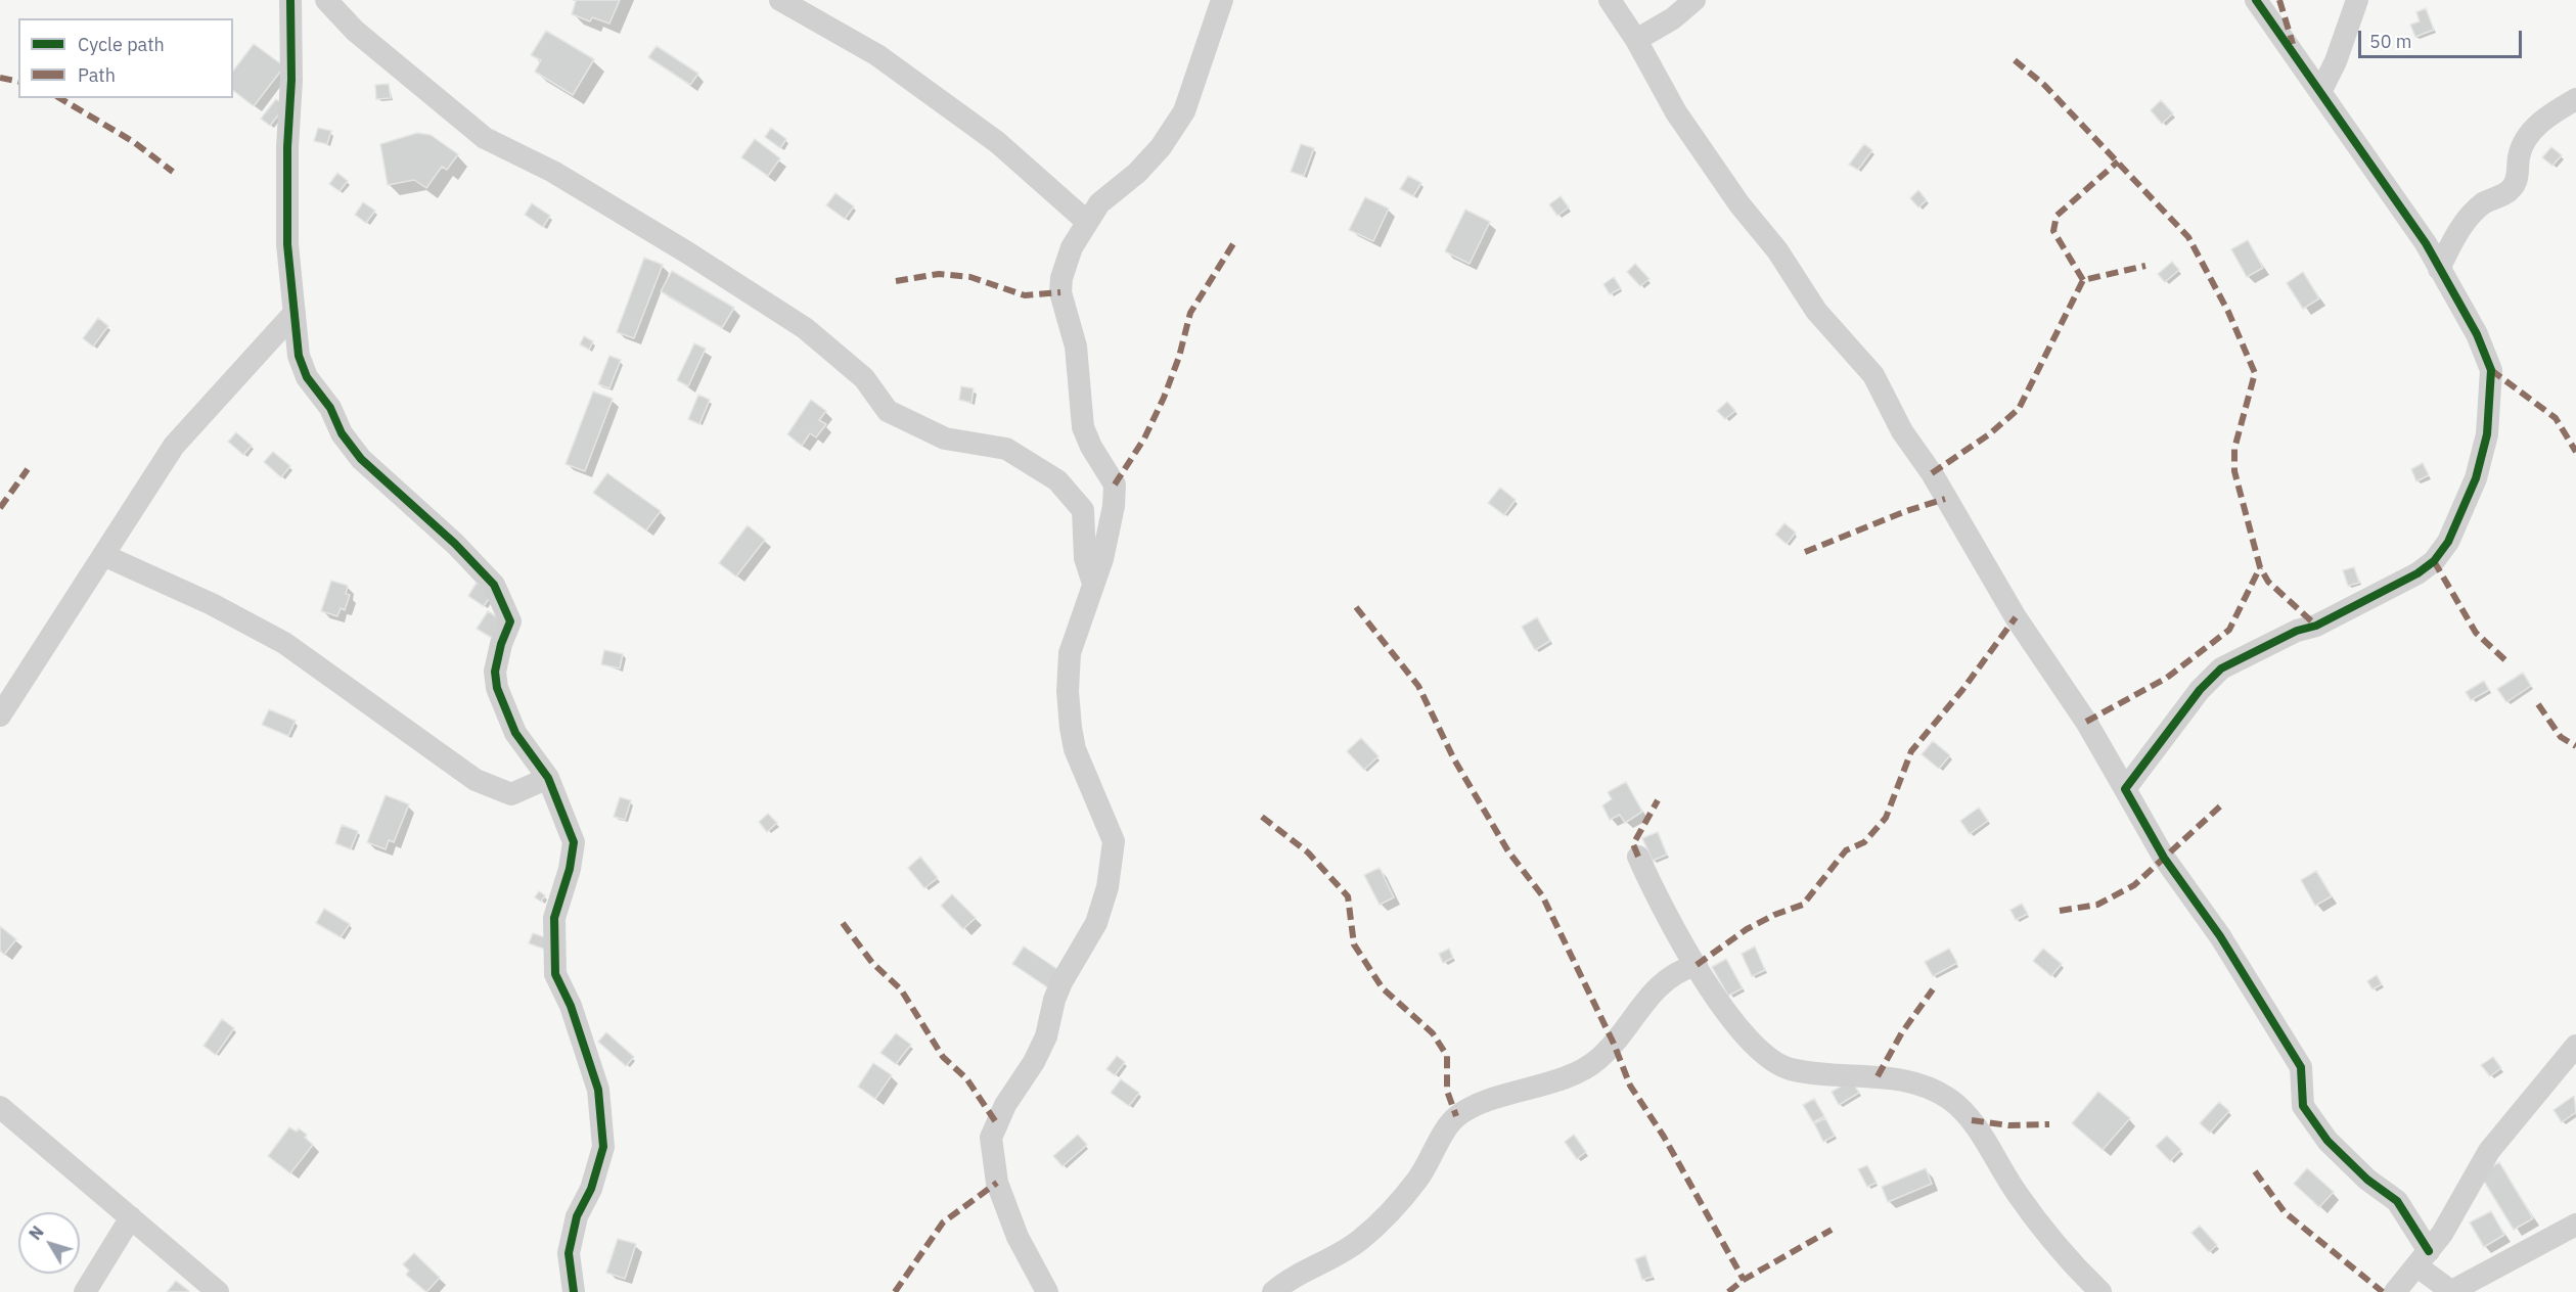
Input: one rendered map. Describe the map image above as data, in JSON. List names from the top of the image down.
{
  "legend": ["Cycle path", "Path"],
  "scale_bar": "50 m",
  "north": "top left"
}
